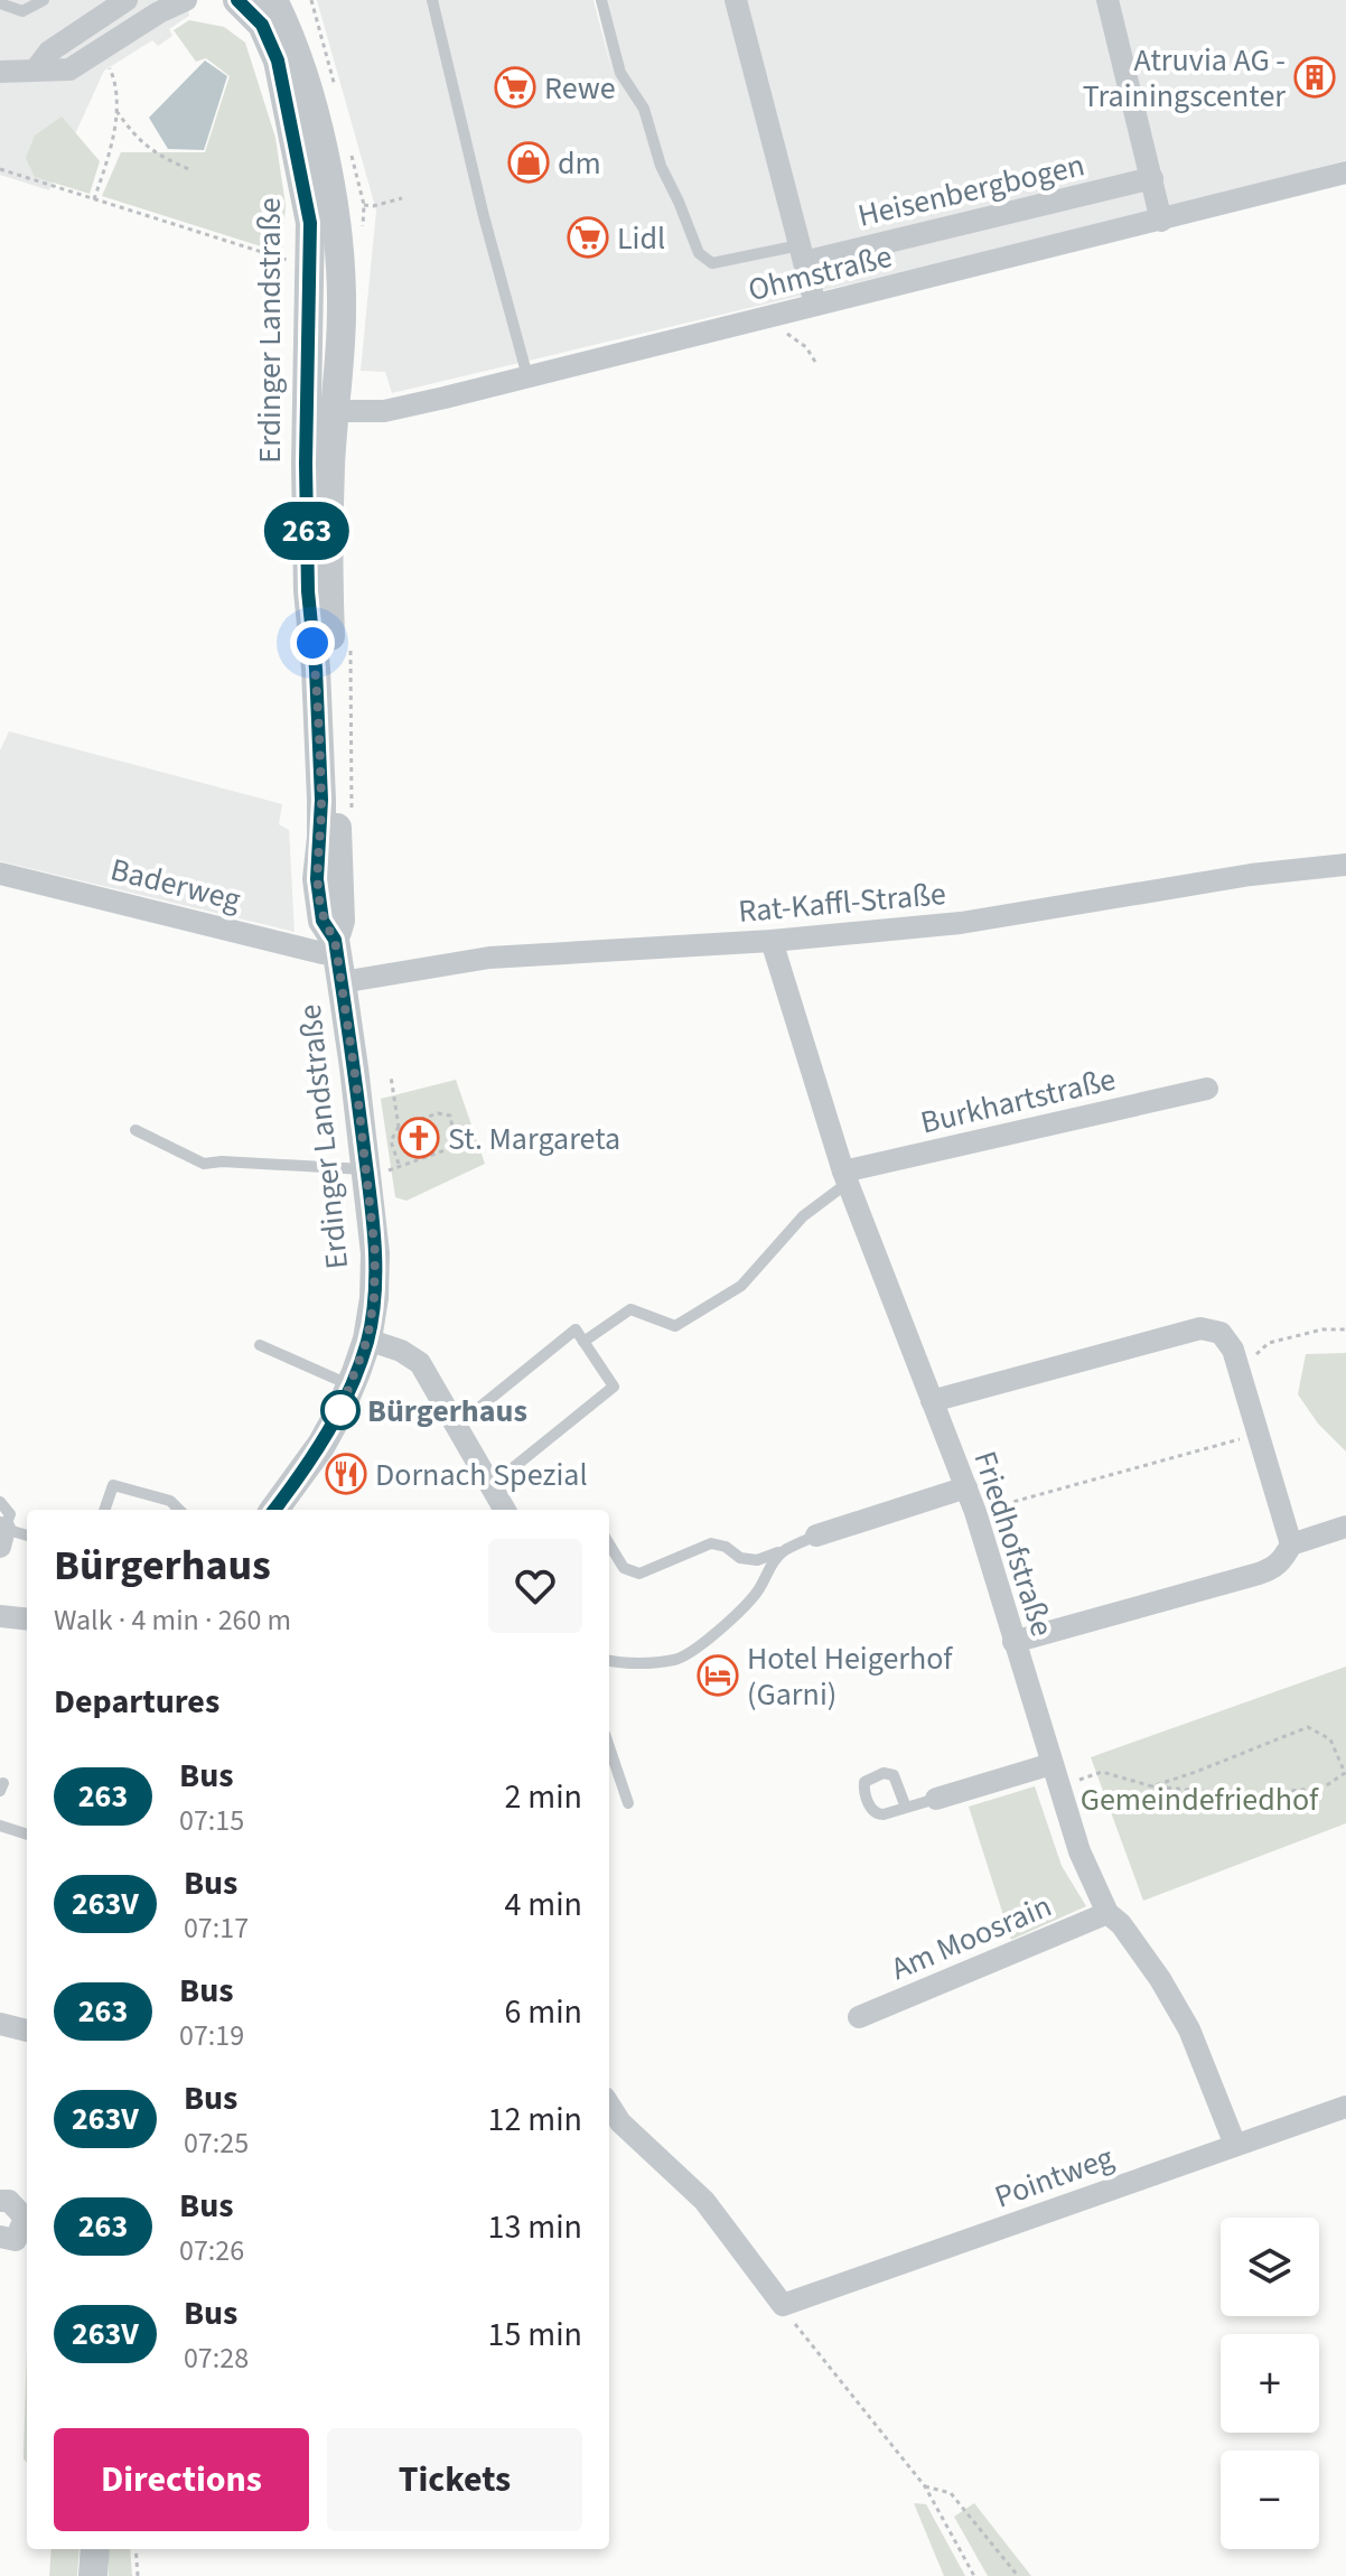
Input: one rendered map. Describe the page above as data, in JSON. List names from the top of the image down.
{
  "streets": {
    "street": [
      "Heisenbergbogen",
      "Ohmstraße",
      "Erdinger Landstraße",
      "Baderweg",
      "Rat-Kaffl-Straße",
      "Burkhartstraße",
      "Friedhofstraße",
      "Am Moosrain",
      "Pointweg"
    ]
  },
  "crossings": [
    ["Ohmstraße", "Erdinger Landstraße"],
    ["Erdinger Landstraße", "Baderweg"],
    ["Erdinger Landstraße", "Rat-Kaffl-Straße"],
    ["Baderweg", "Rat-Kaffl-Straße"],
    ["Rat-Kaffl-Straße", "Friedhofstraße"],
    ["Burkhartstraße", "Friedhofstraße"],
    ["Friedhofstraße", "Am Moosrain"],
    ["Friedhofstraße", "Pointweg"]
  ],
  "parks": ["Gemeindefriedhof"],
  "places": {
    "building": ["Atruvia AG - Trainingscenter"],
    "supermarket": ["Rewe", "Lidl"],
    "shop": ["dm"],
    "church": ["St. Margareta"],
    "other": ["Bürgerhaus"],
    "restaurant": ["Dornach Spezial"],
    "hotel": ["Hotel Heigerhof (Garni)"]
  },
  "lines": ["bus line 263"],
  "page": {
    "on_map": "263",
    "heading": [
      ["Bürgerhaus", "Walk · 4 min · 260 m"],
      "Departures"
    ],
    "list": [
      {
        "mark": "263",
        "name": "Bus",
        "note": "07:15",
        "value": "2 min"
      },
      {
        "mark": "263V",
        "name": "Bus",
        "note": "07:17",
        "value": "4 min"
      },
      {
        "mark": "263",
        "name": "Bus",
        "note": "07:19",
        "value": "6 min"
      },
      {
        "mark": "263V",
        "name": "Bus",
        "note": "07:25",
        "value": "12 min"
      },
      {
        "mark": "263",
        "name": "Bus",
        "note": "07:26",
        "value": "13 min"
      },
      {
        "mark": "263V",
        "name": "Bus",
        "note": "07:28",
        "value": "15 min"
      }
    ],
    "map_buttons": ["+", "−"],
    "buttons": ["Directions", "Tickets"]
  }
}
